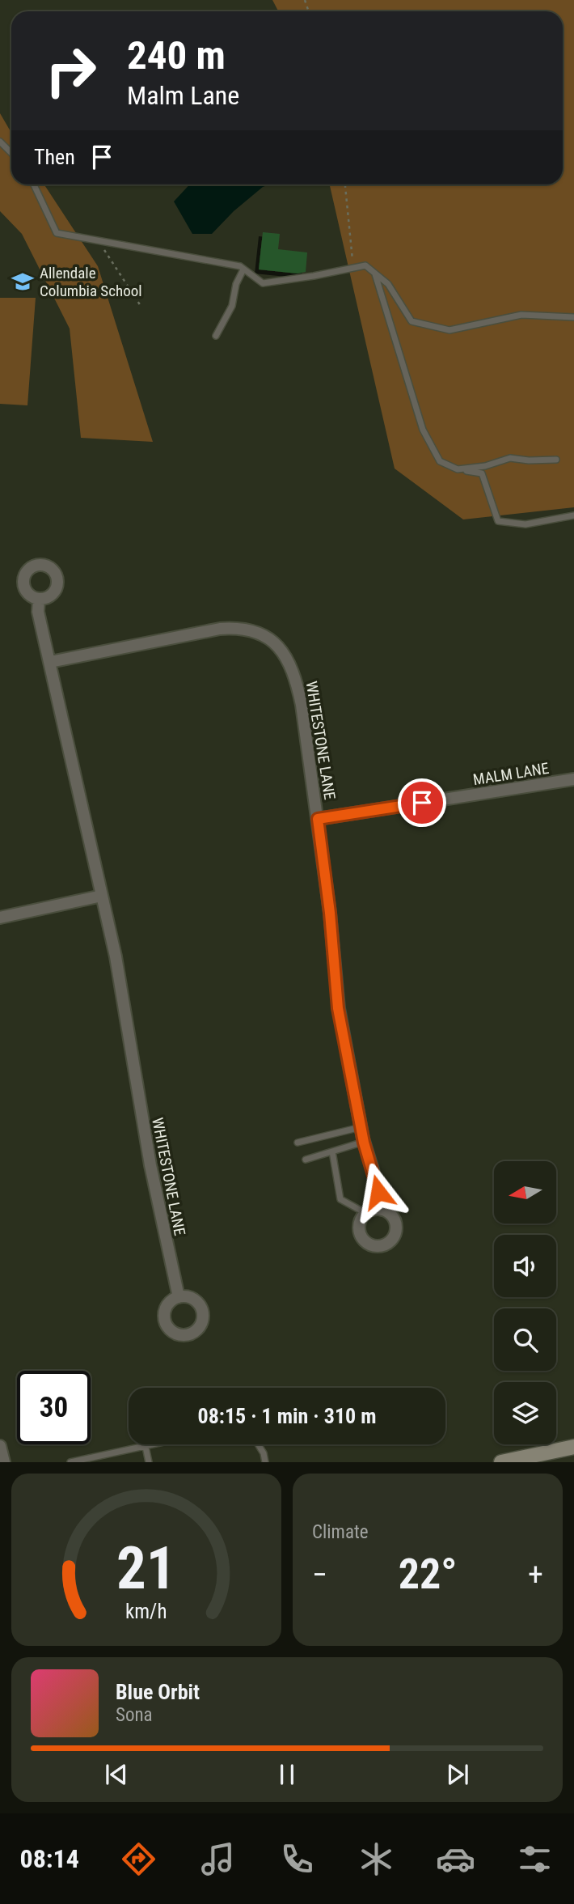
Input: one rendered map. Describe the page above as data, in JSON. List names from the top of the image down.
{
  "streets": {
    "street": ["WHITESTONE LANE", "MALM LANE"]
  },
  "crossings": [
    ["WHITESTONE LANE", "MALM LANE"]
  ],
  "places": {
    "school or university": ["Allendale Columbia School"]
  },
  "north": "left",
  "page": {
    "turn": ["240 m", "Malm Lane"],
    "then": "Then",
    "limit": "30",
    "trip": "08:15 · 1 min · 310 m",
    "tile": "Climate",
    "heat": ["−", "22°", "+"],
    "song": ["Blue Orbit", "Sona"],
    "tabs": "08:14",
    "gauge": ["21", "km/h"]
  }
}
